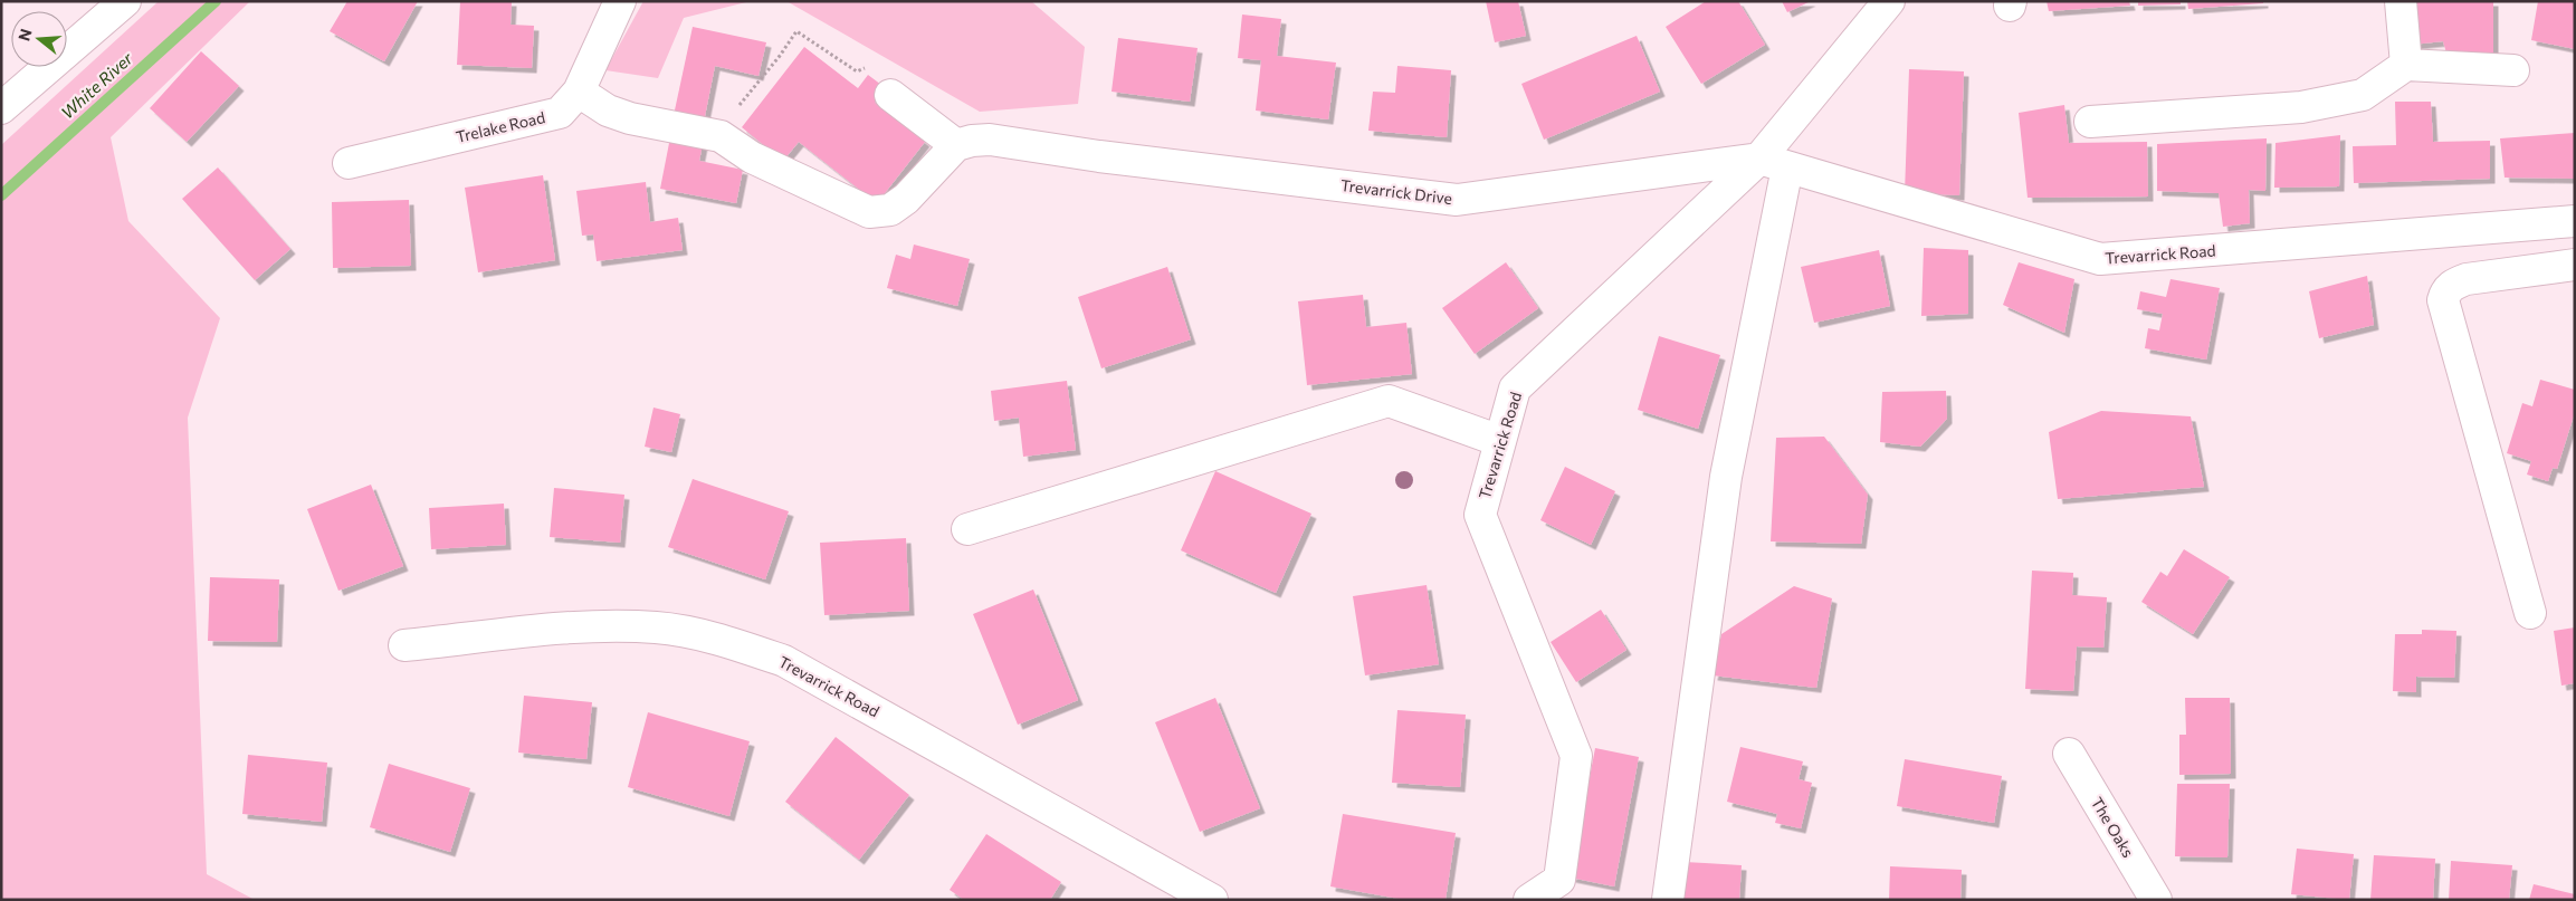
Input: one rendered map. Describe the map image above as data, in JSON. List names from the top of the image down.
{
  "streets": {
    "street": [
      "Trelake Road",
      "Trevarrick Drive",
      "Trevarrick Road",
      "The Oaks"
    ]
  },
  "crossings": [
    ["Trevarrick Drive", "Trevarrick Road"]
  ],
  "water": ["White River"],
  "north": "left"
}
